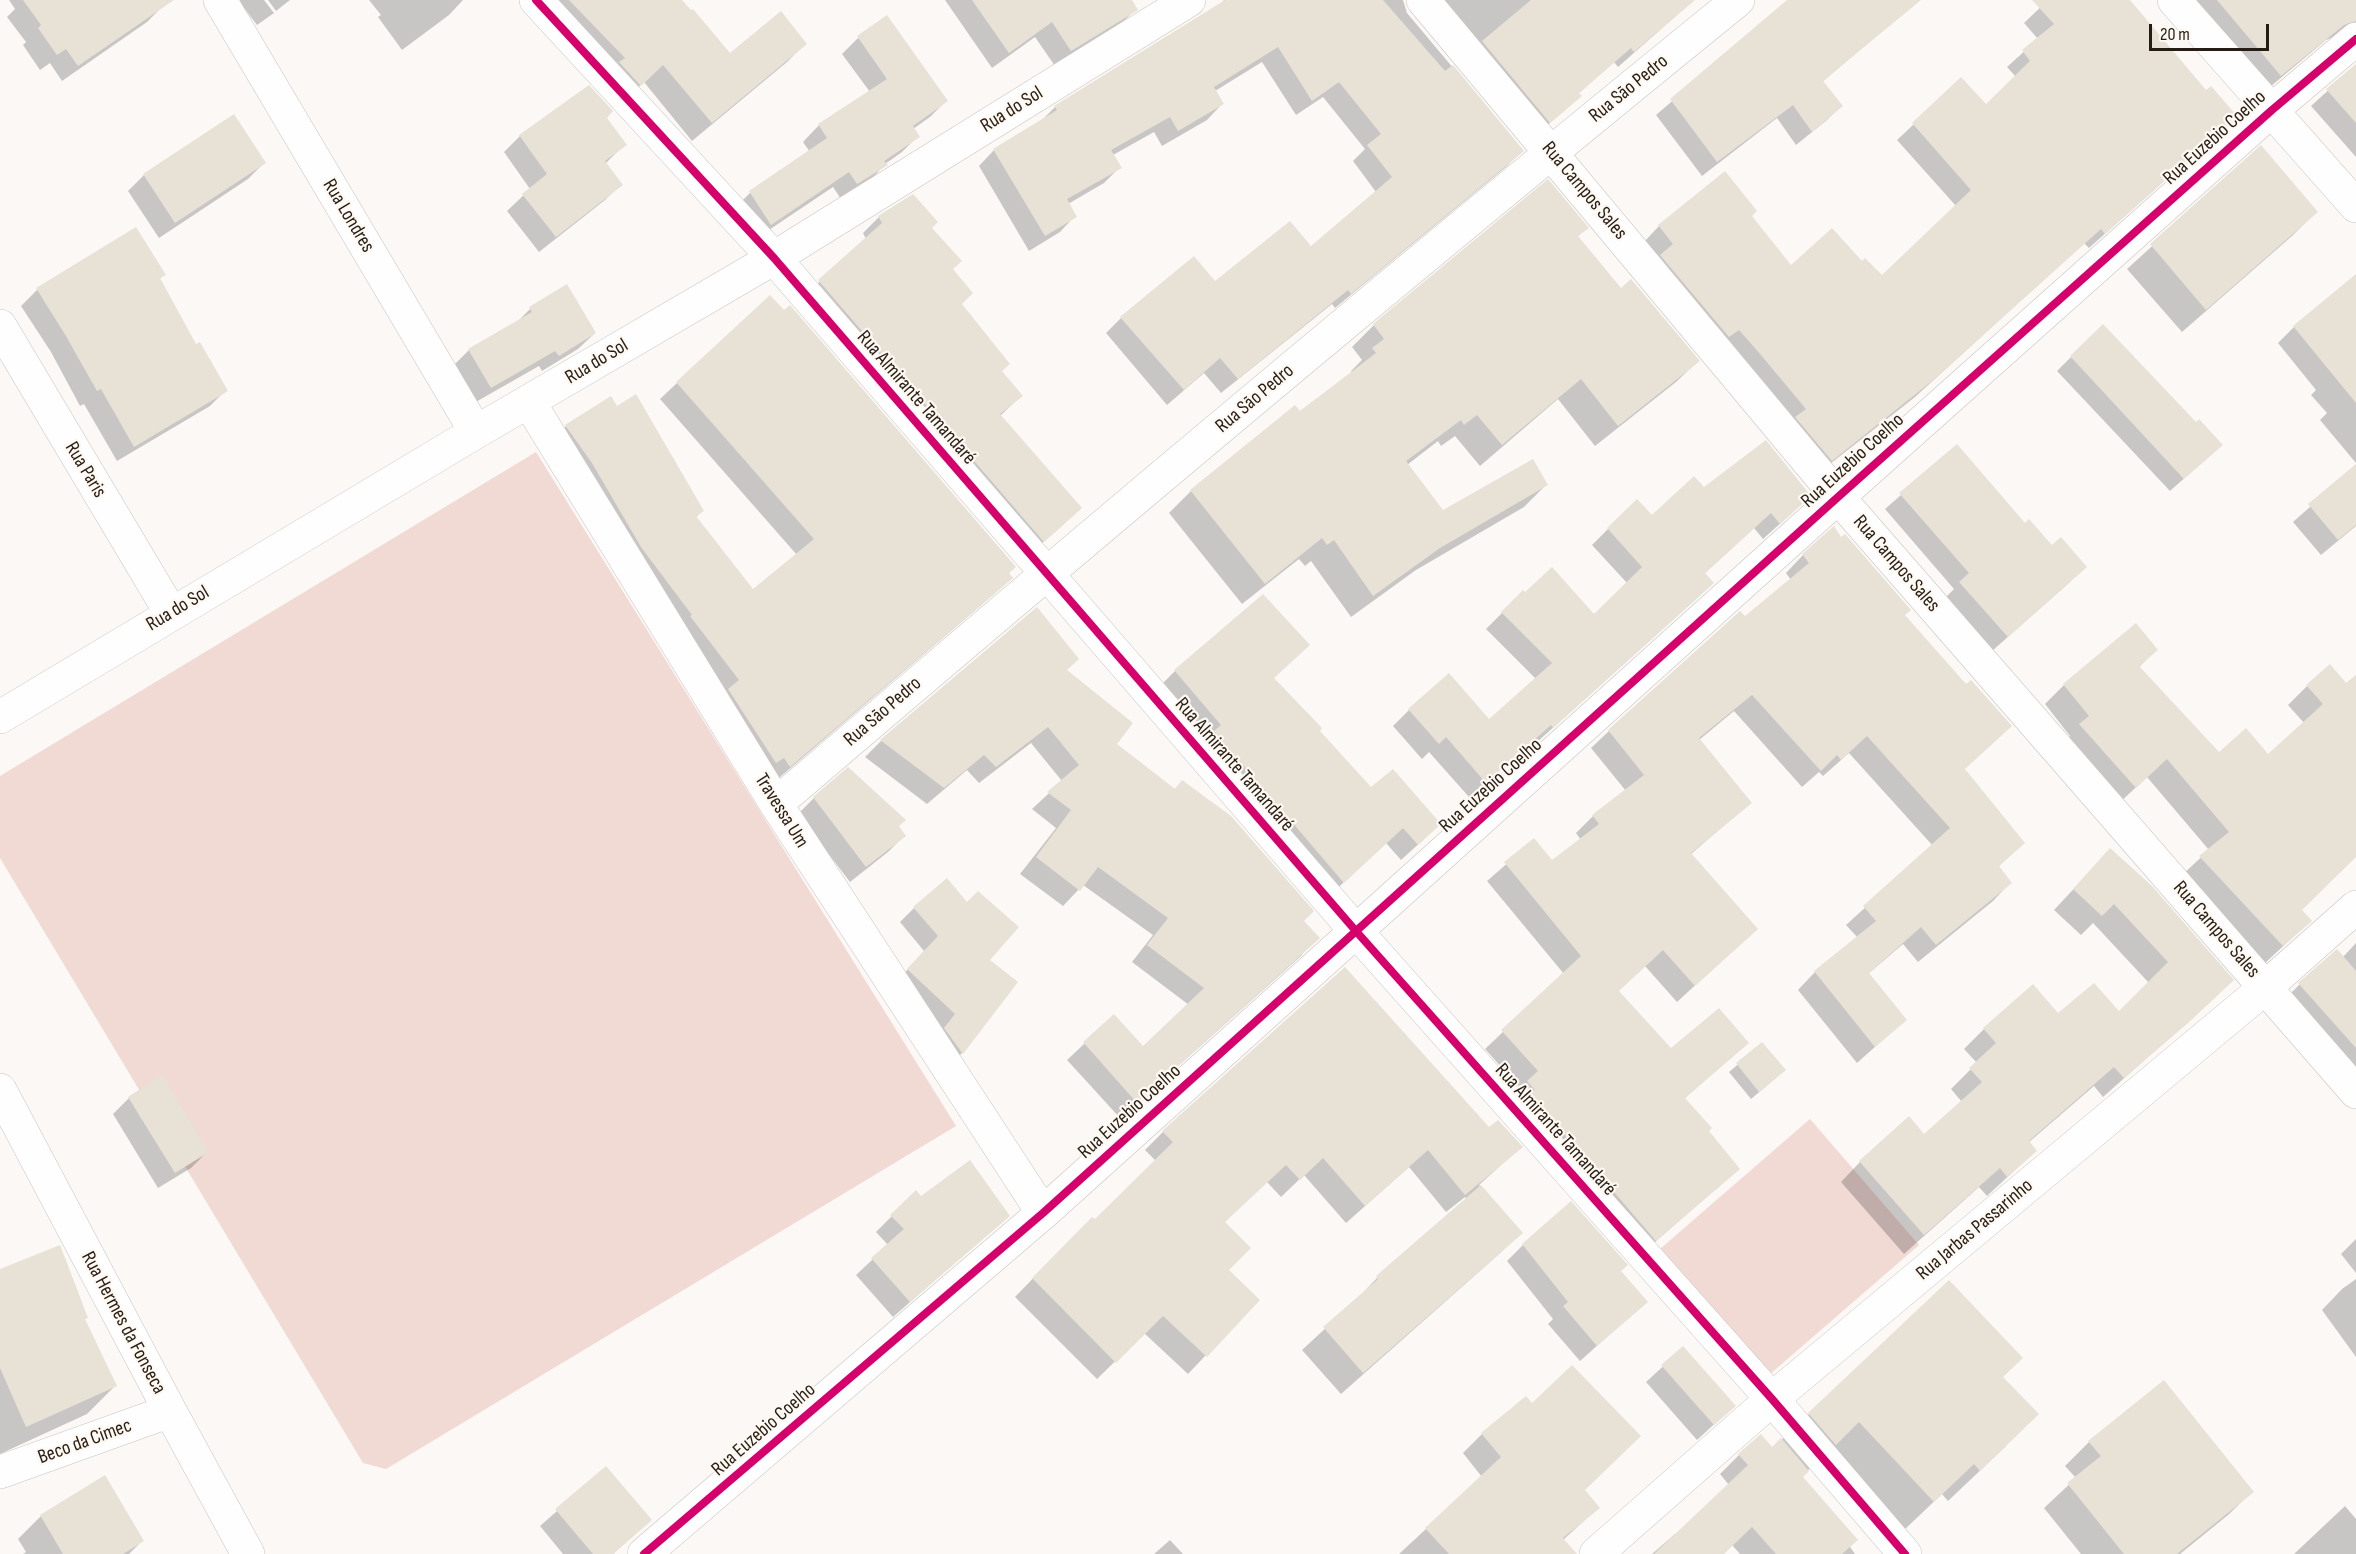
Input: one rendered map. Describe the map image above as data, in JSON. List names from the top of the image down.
{
  "streets": {
    "street": [
      "Rua São Pedro",
      "Rua do Sol",
      "Rua Euzebio Coelho",
      "Rua Campos Sales",
      "Rua Londres",
      "Rua Almirante Tamandaré",
      "Rua Paris",
      "Travessa Um",
      "Rua Jarbas Passarinho",
      "Rua Hermes da Fonseca",
      "Beco da Cimec"
    ]
  },
  "crossings": [
    ["Rua São Pedro", "Rua Campos Sales"],
    ["Rua São Pedro", "Rua Almirante Tamandaré"],
    ["Rua São Pedro", "Travessa Um"],
    ["Rua do Sol", "Rua Londres"],
    ["Rua do Sol", "Rua Almirante Tamandaré"],
    ["Rua do Sol", "Rua Paris"],
    ["Rua do Sol", "Travessa Um"],
    ["Rua Euzebio Coelho", "Rua Campos Sales"],
    ["Rua Euzebio Coelho", "Rua Almirante Tamandaré"],
    ["Rua Euzebio Coelho", "Travessa Um"],
    ["Rua Campos Sales", "Rua Jarbas Passarinho"],
    ["Rua Almirante Tamandaré", "Rua Jarbas Passarinho"],
    ["Rua Hermes da Fonseca", "Beco da Cimec"]
  ],
  "scale_bar": "20 m"
}
